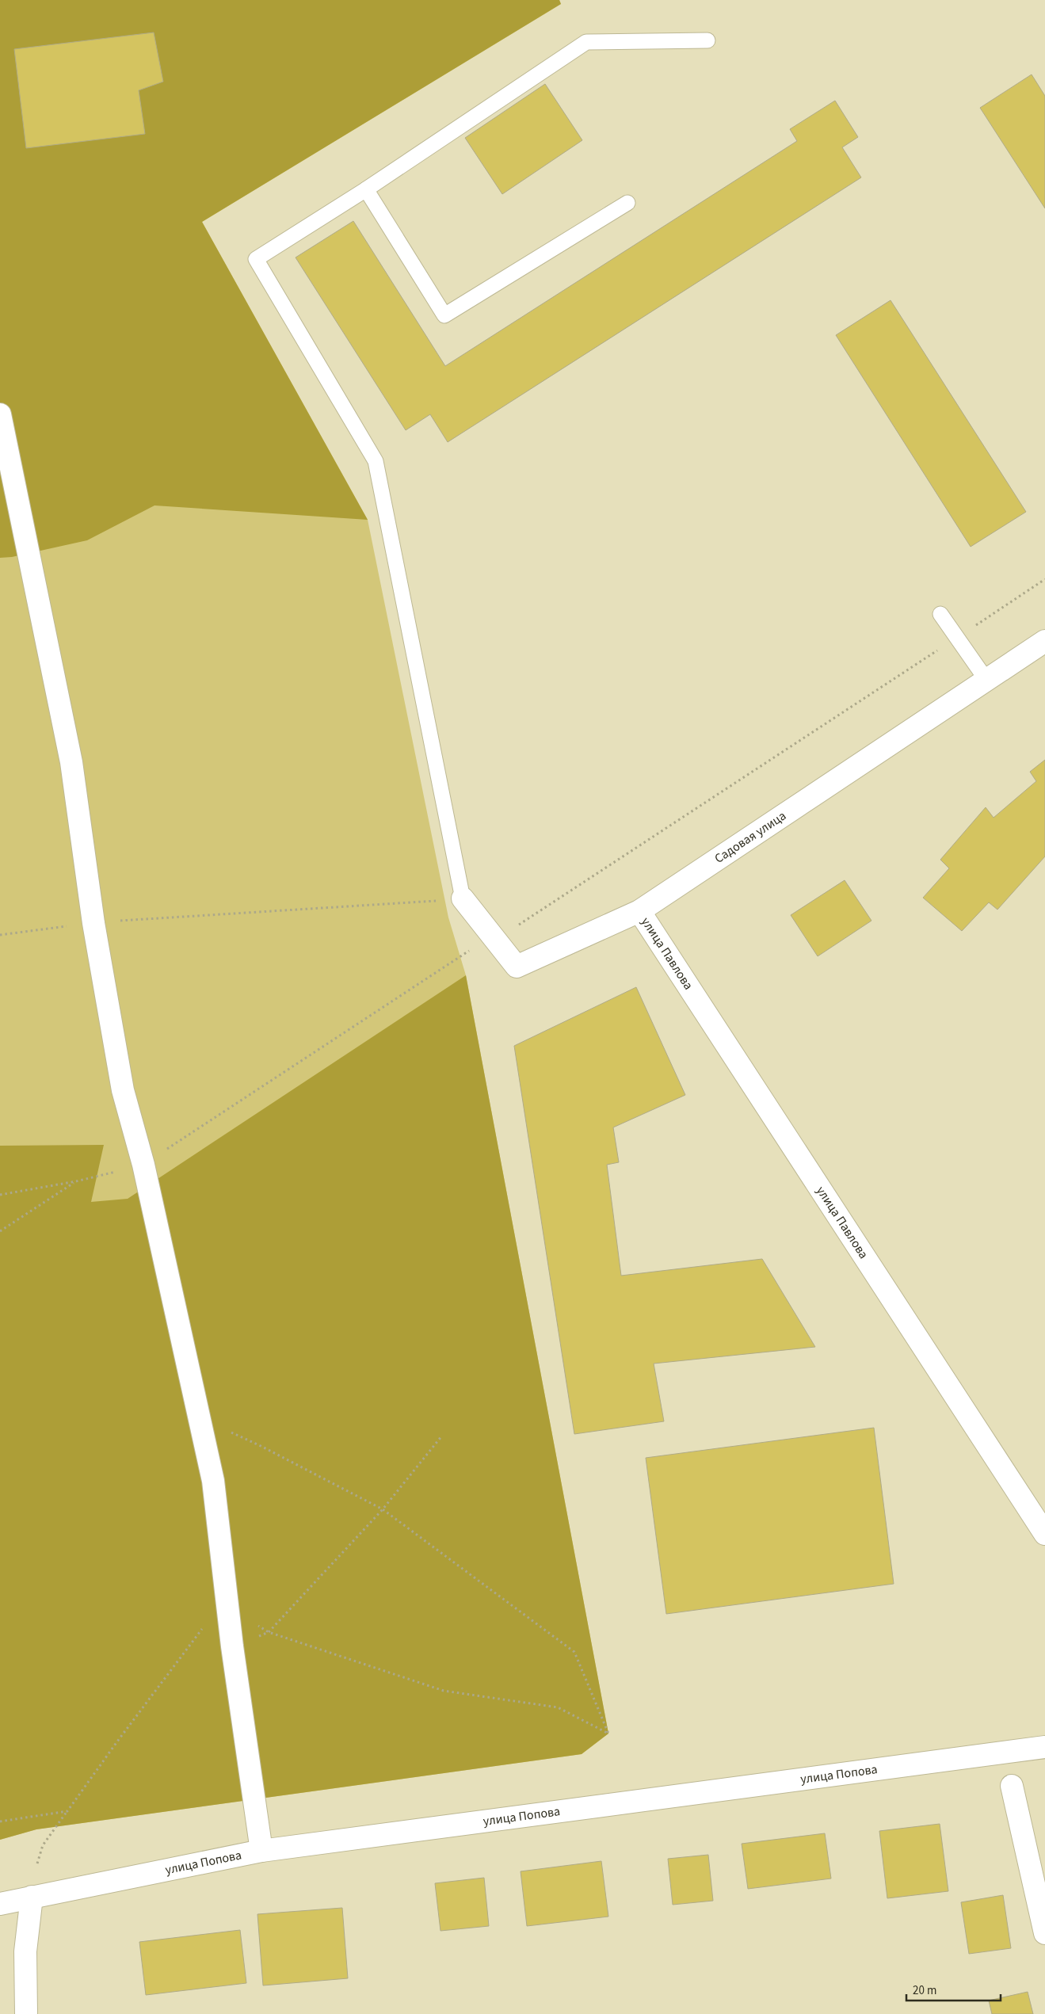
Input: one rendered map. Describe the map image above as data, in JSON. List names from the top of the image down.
{
  "streets": {
    "street": ["Садовая улица", "улица Павлова", "улица Попова"]
  },
  "crossings": [
    ["Садовая улица", "улица Павлова"]
  ],
  "scale_bar": "20 m"
}
